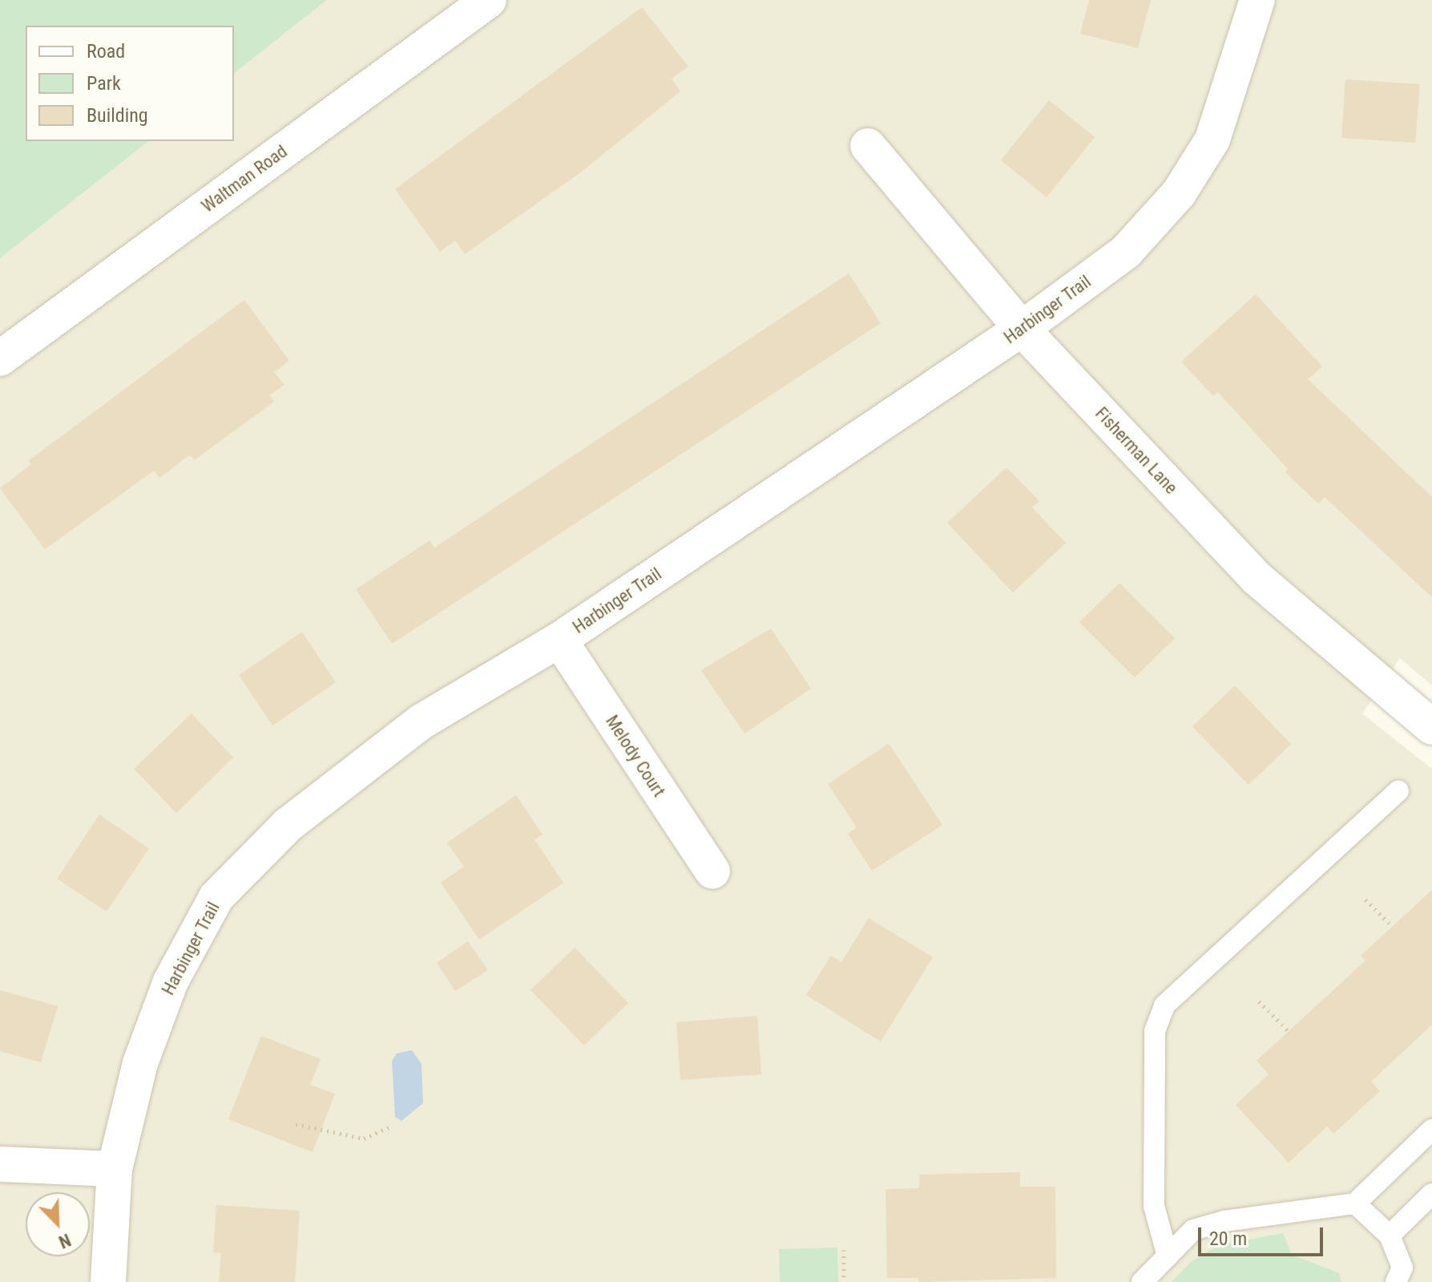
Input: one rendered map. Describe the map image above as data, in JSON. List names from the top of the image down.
{
  "streets": {
    "street": [
      "Waltman Road",
      "Harbinger Trail",
      "Fisherman Lane",
      "Melody Court"
    ]
  },
  "crossings": [
    ["Harbinger Trail", "Fisherman Lane"],
    ["Harbinger Trail", "Melody Court"]
  ],
  "legend": ["Road", "Park", "Building"],
  "scale_bar": "20 m",
  "north": "bottom right"
}
